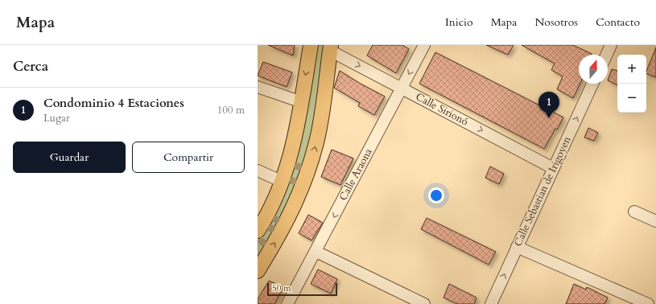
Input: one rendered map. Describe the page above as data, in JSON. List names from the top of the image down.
{
  "streets": {
    "street": ["Calle Sirionó", "Calle Araona", "Calle Sebastian de Irigoyen"]
  },
  "crossings": [
    ["Calle Sirionó", "Calle Araona"],
    ["Calle Sirionó", "Calle Sebastian de Irigoyen"]
  ],
  "one_way": ["Calle Sirionó", "Calle Araona", "Calle Sebastian de Irigoyen"],
  "scale_bar": "50 m",
  "north": "top",
  "page": {
    "header": "Mapa",
    "nav": [
      "Inicio",
      "Mapa",
      "Nosotros",
      "Contacto"
    ],
    "heading": "Cerca",
    "map_buttons": ["+", "−"],
    "list": [
      {
        "mark": "1",
        "name": "Condominio 4 Estaciones",
        "note": "Lugar",
        "value": "100 m"
      }
    ],
    "pins": "1",
    "buttons": ["Guardar", "Compartir"],
    "scale": "50 m"
  }
}
